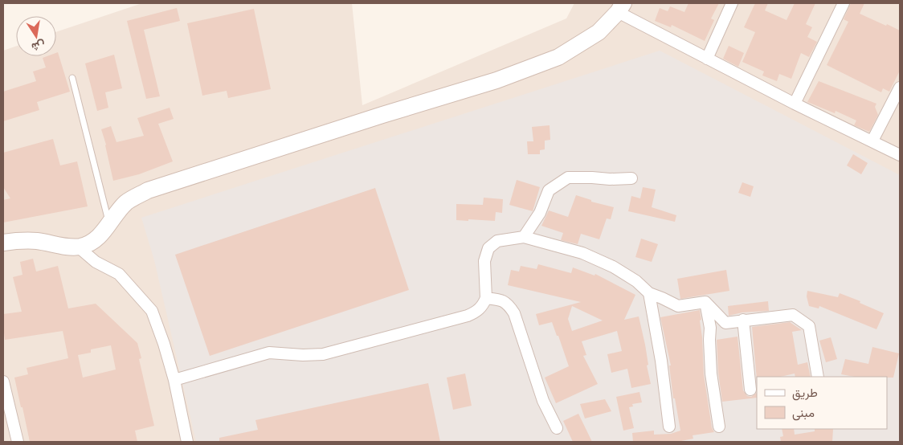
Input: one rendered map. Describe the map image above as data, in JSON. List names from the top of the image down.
{
  "legend": ["طريق", "مبنى"],
  "north": "bottom"
}
